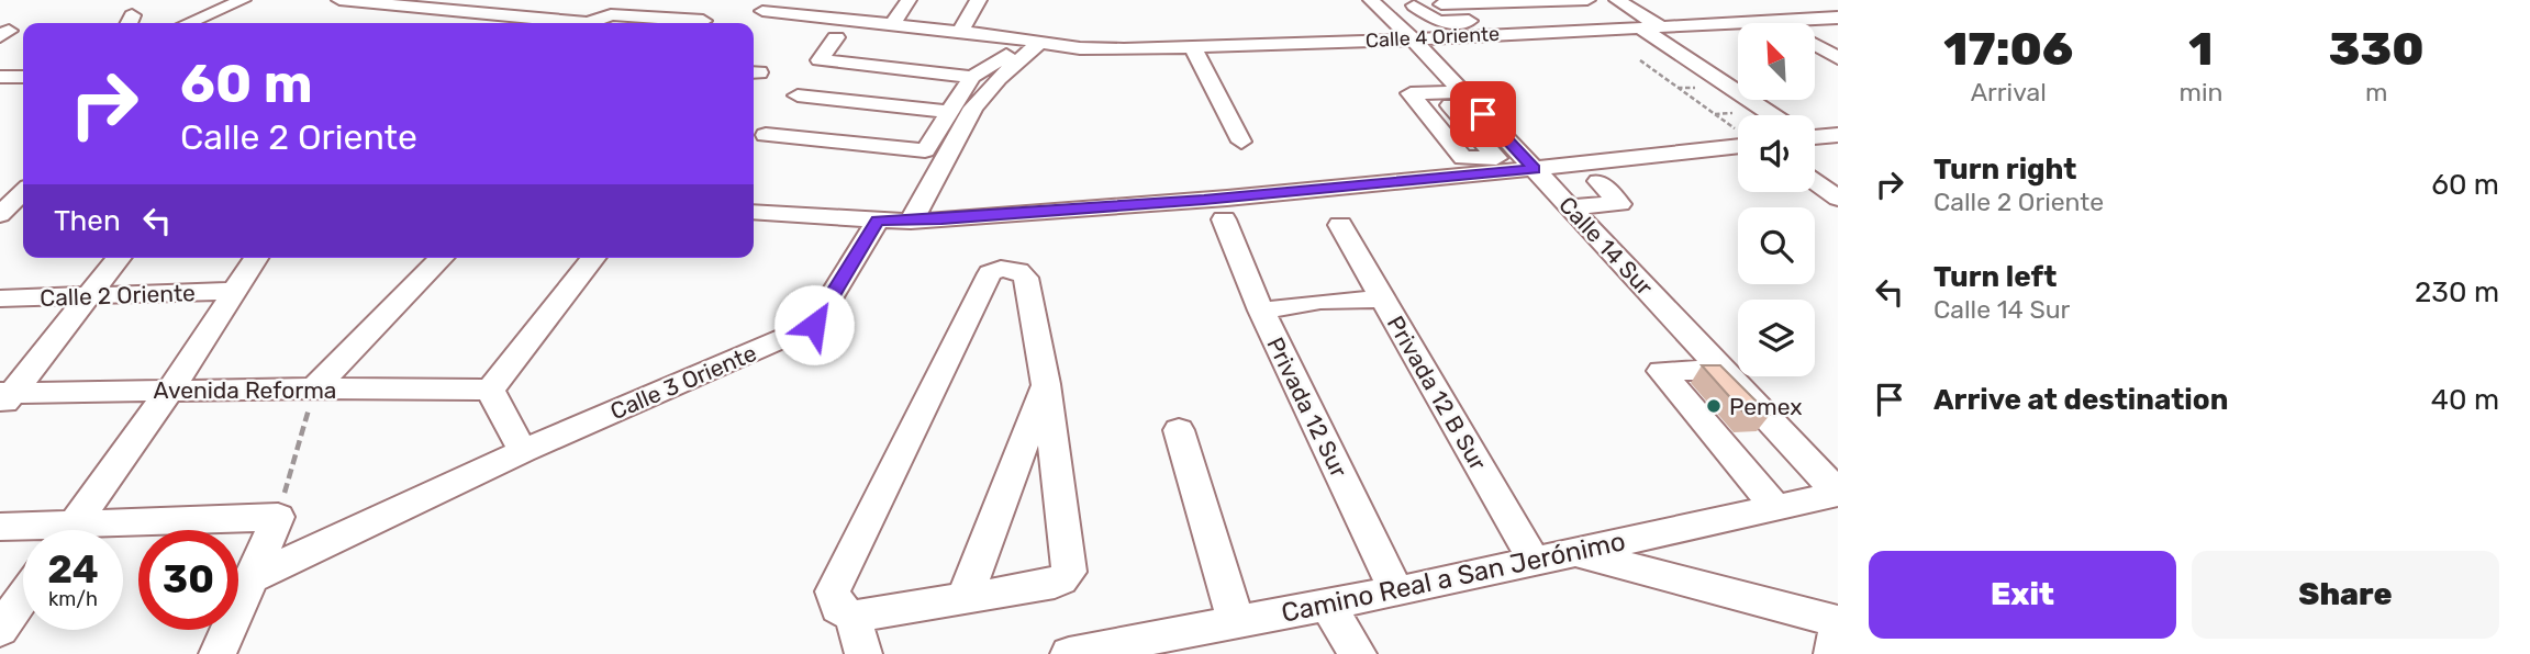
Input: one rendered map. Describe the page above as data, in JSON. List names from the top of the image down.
{
  "streets": {
    "street": [
      "Calle 4 Oriente",
      "Calle 14 Sur",
      "Calle 2 Oriente",
      "Calle 3 Oriente",
      "Avenida Reforma",
      "Privada 12 B Sur",
      "Privada 12 Sur",
      "Camino Real a San Jerónimo"
    ]
  },
  "crossings": [
    ["Calle 4 Oriente", "Calle 14 Sur"],
    ["Calle 14 Sur", "Camino Real a San Jerónimo"],
    ["Privada 12 B Sur", "Camino Real a San Jerónimo"],
    ["Privada 12 Sur", "Camino Real a San Jerónimo"]
  ],
  "places": ["Pemex"],
  "north": "top left",
  "page": {
    "eta": [
      "17:06",
      "Arrival",
      "1",
      "min",
      "330",
      "m"
    ],
    "turn": ["60 m", "Calle 2 Oriente"],
    "list": [
      {
        "name": "Turn right",
        "note": "Calle 2 Oriente",
        "value": "60 m"
      },
      {
        "name": "Turn left",
        "note": "Calle 14 Sur",
        "value": "230 m"
      },
      {
        "name": "Arrive at destination",
        "value": "40 m"
      }
    ],
    "then": "Then",
    "speed": "24 km/h",
    "limit": "30",
    "buttons": ["Exit", "Share"]
  }
}
